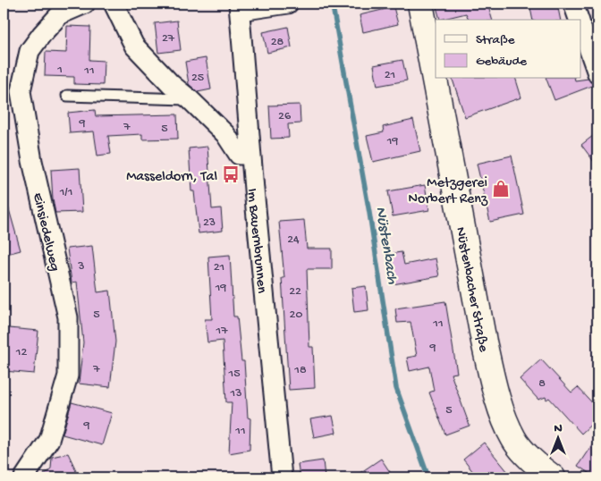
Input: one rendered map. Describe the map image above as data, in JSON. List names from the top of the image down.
{
  "streets": {
    "main road": ["Nüstenbacher Straße"],
    "street": ["Einsiedelweg", "Im Bauernbrunnen"]
  },
  "water": ["Nüstenbach"],
  "places": {
    "bus stop": ["Masseldorn, Tal"],
    "shop": ["Metzgerei Norbert Renz"]
  },
  "house_numbers": [
    "27",
    "28",
    "1",
    "11",
    "21",
    "25",
    "26",
    "9",
    "7",
    "5",
    "19",
    "1/1",
    "23",
    "24",
    "3",
    "21",
    "19",
    "22",
    "5",
    "20",
    "11",
    "17",
    "9",
    "12",
    "7",
    "18",
    "15",
    "8",
    "13",
    "5",
    "9",
    "11"
  ],
  "legend": ["Straße", "Gebäude"],
  "north": "top"
}
